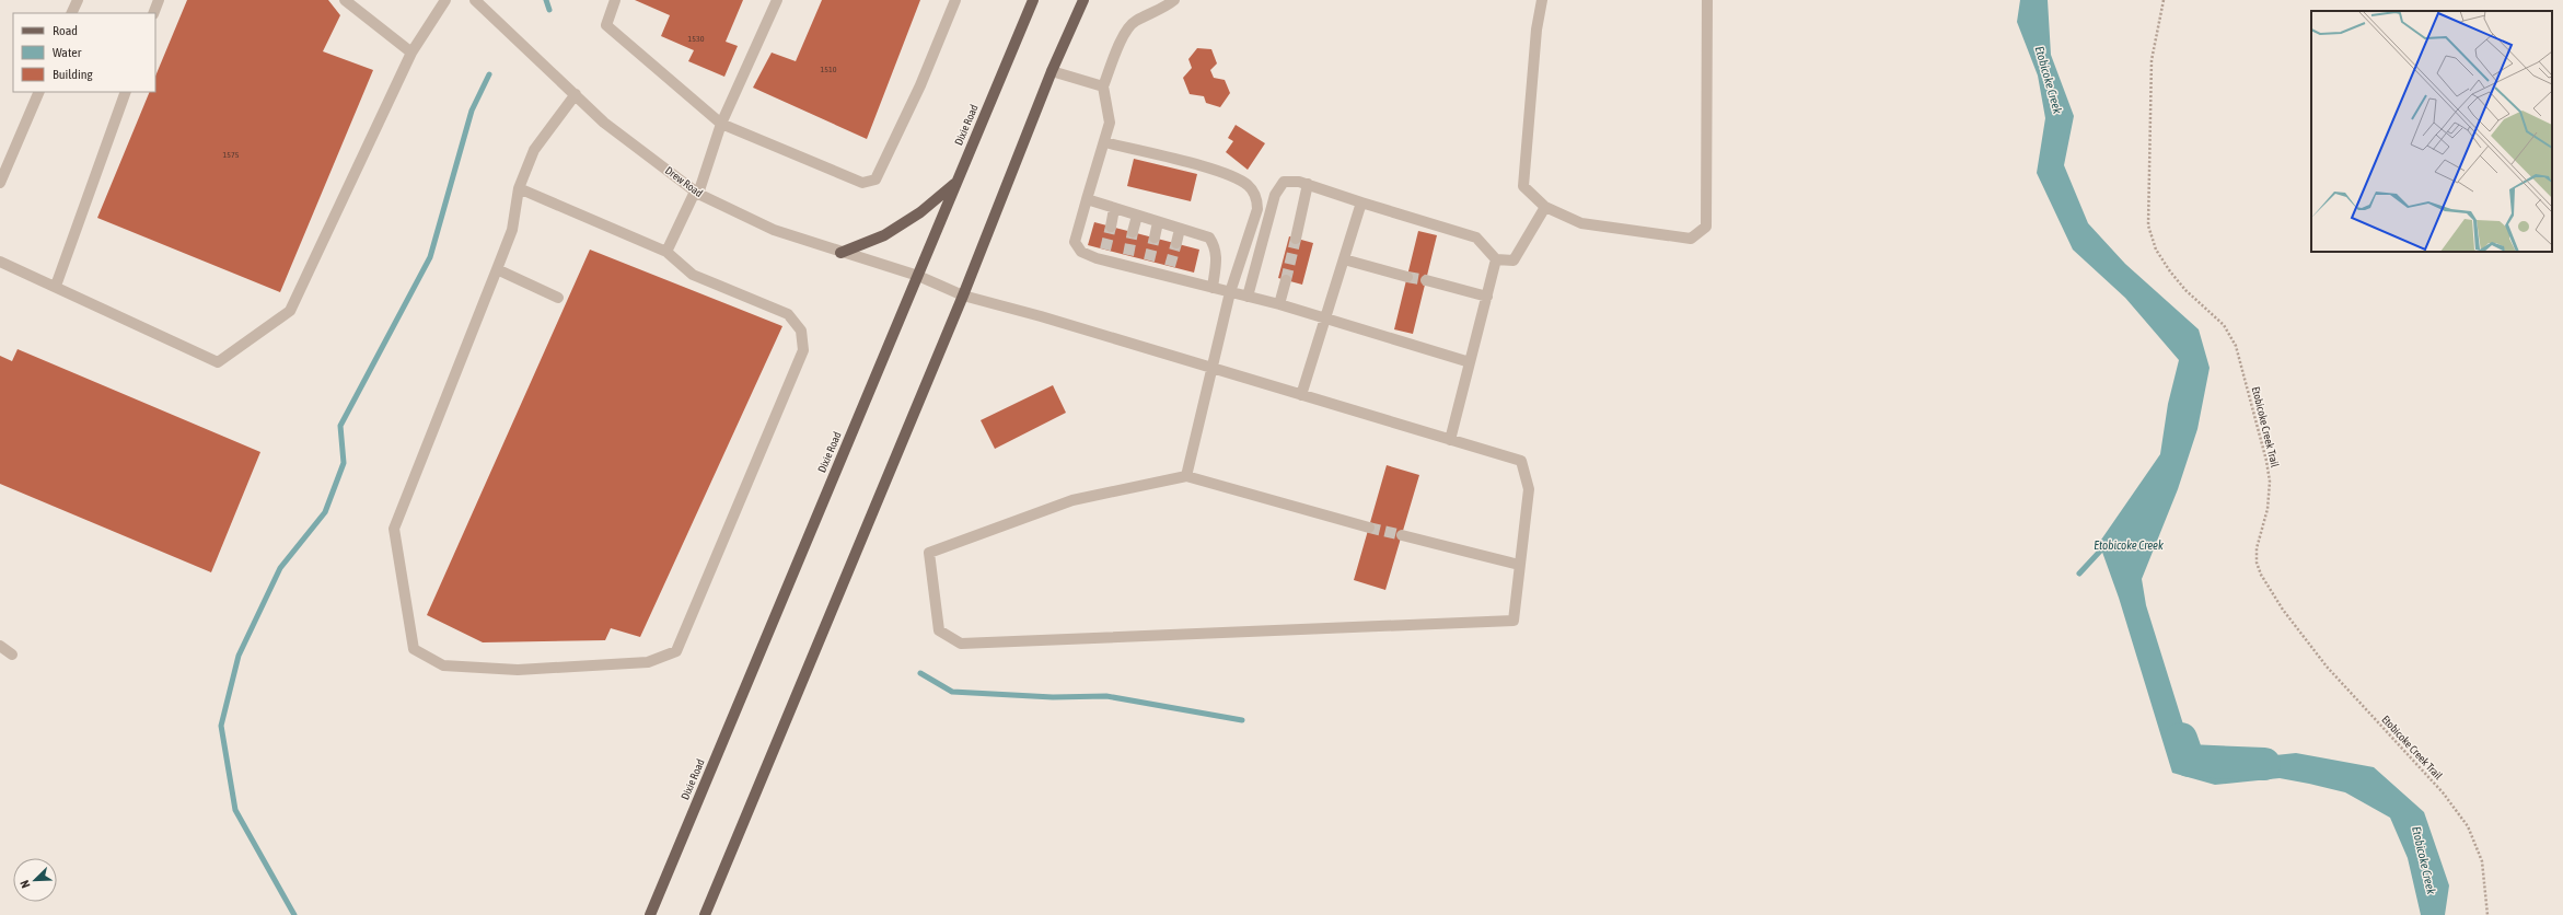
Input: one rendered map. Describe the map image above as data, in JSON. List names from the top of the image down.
{
  "streets": {
    "main road": ["Dixie Road"],
    "street": ["Drew Road"],
    "path": ["Etobicoke Creek Trail"]
  },
  "crossings": [
    ["Dixie Road", "Drew Road"]
  ],
  "water": ["Etobicoke Creek"],
  "house_numbers": ["1530", "1510", "1575"],
  "legend": ["Road", "Water", "Building"],
  "north": "bottom left"
}
